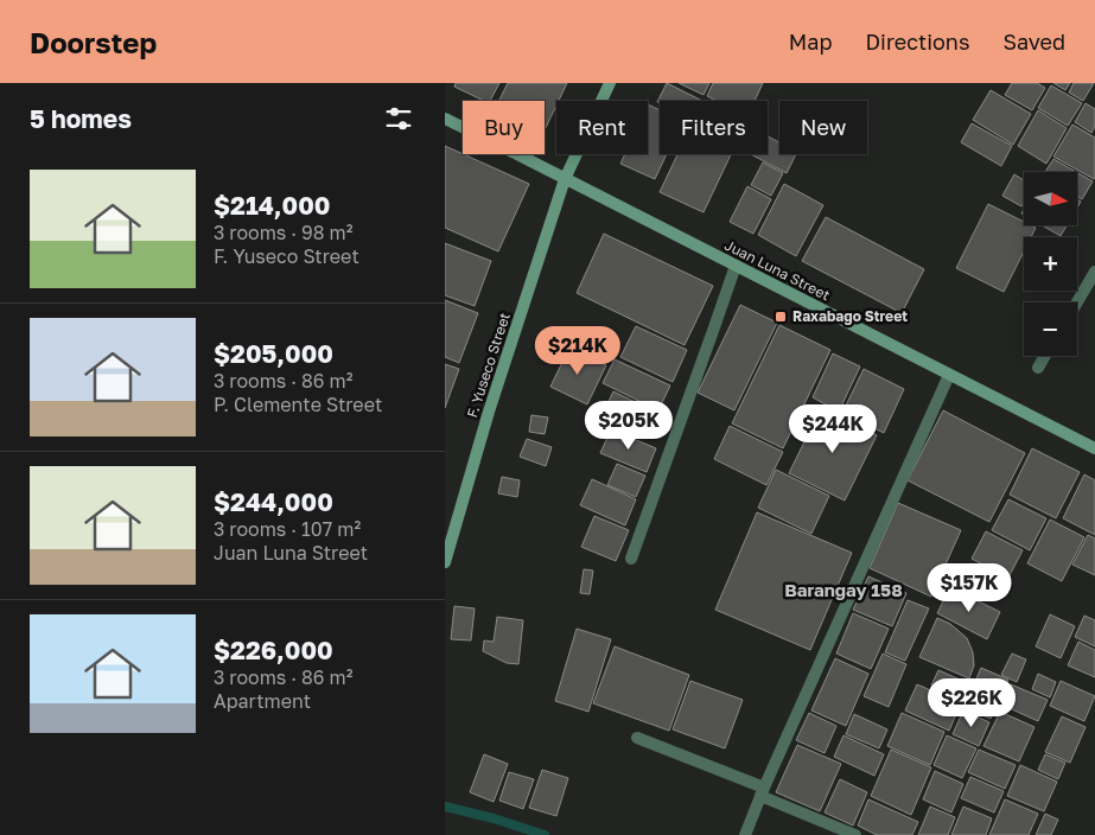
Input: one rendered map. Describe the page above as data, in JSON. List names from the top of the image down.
{
  "streets": {
    "main road": ["Juan Luna Street", "F. Yuseco Street"]
  },
  "crossings": [
    ["Juan Luna Street", "F. Yuseco Street"]
  ],
  "districts": ["Barangay 158"],
  "places": {
    "transit": ["Raxabago Street"]
  },
  "north": "right",
  "page": {
    "header": "Doorstep",
    "nav": ["Map", "Directions", "Saved"],
    "heading": "5 homes",
    "chip": [
      "Buy",
      "Rent",
      "Filters",
      "New"
    ],
    "list": [
      {
        "name": "$214,000",
        "note": "3 rooms · 98 m² · F. Yuseco Street"
      },
      {
        "name": "$205,000",
        "note": "3 rooms · 86 m² · P. Clemente Street"
      },
      {
        "name": "$244,000",
        "note": "3 rooms · 107 m² · Juan Luna Street"
      },
      {
        "name": "$226,000",
        "note": "3 rooms · 86 m² · Apartment"
      }
    ],
    "map_buttons": ["+", "−"],
    "price": [
      "$214K",
      "$205K",
      "$244K",
      "$157K",
      "$226K"
    ]
  }
}
